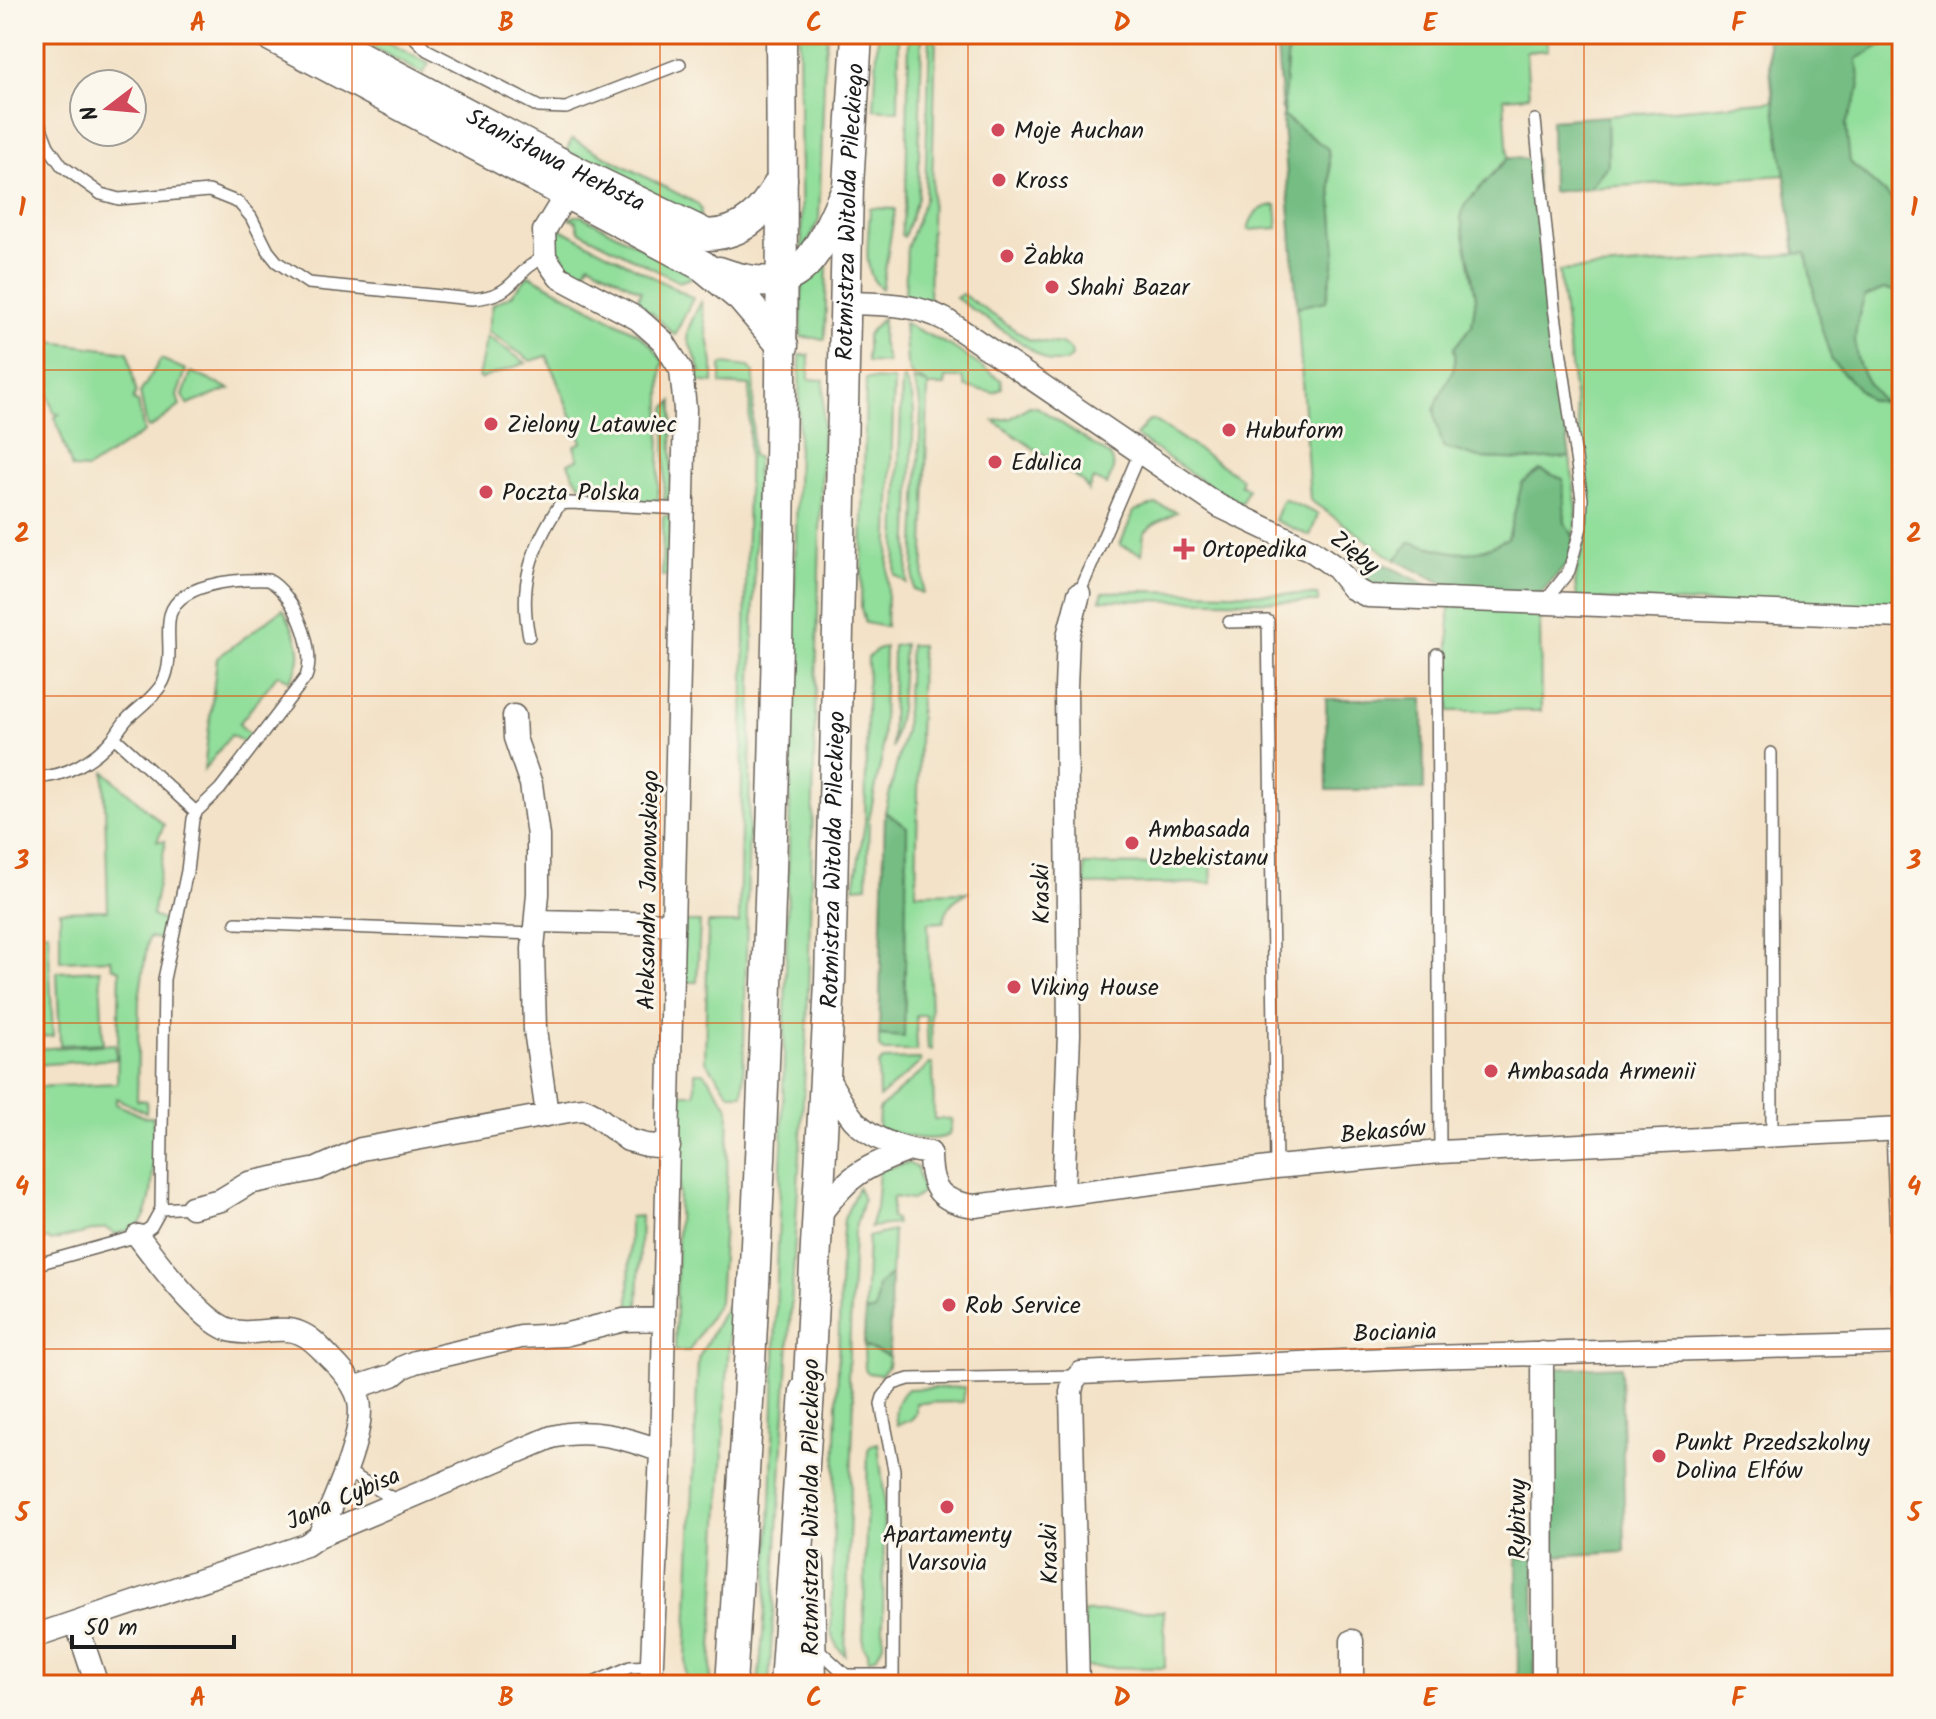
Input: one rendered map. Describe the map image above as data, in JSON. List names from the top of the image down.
{
  "streets": {
    "main road": ["Stanisława Herbsta", "Rotmistrza Witolda Pileckiego"],
    "street": [
      "Zięby",
      "Aleksandra Janowskiego",
      "Kraski",
      "Bekasów",
      "Bociania",
      "Jana Cybisa",
      "Rybitwy"
    ]
  },
  "crossings": [
    ["Rotmistrza Witolda Pileckiego", "Zięby"],
    ["Rotmistrza Witolda Pileckiego", "Bekasów"],
    ["Aleksandra Janowskiego", "Jana Cybisa"],
    ["Kraski", "Bekasów"],
    ["Kraski", "Bociania"],
    ["Bociania", "Rybitwy"]
  ],
  "places": {
    "other": [
      "Moje Auchan",
      "Kross",
      "Żabka",
      "Shahi Bazar",
      "Zielony Latawiec",
      "Hubuform",
      "Edulica",
      "Poczta Polska",
      "Ambasada Uzbekistanu",
      "Viking House",
      "Ambasada Armenii",
      "Rob Service",
      "Punkt Przedszkolny Dolina Elfów",
      "Apartamenty Varsovia"
    ],
    "health": ["Ortopedika"]
  },
  "scale_bar": "50 m",
  "north": "left",
  "grid": {
    "columns": [
      "A",
      "B",
      "C",
      "D",
      "E",
      "F"
    ],
    "rows": [
      "1",
      "2",
      "3",
      "4",
      "5"
    ]
  }
}
